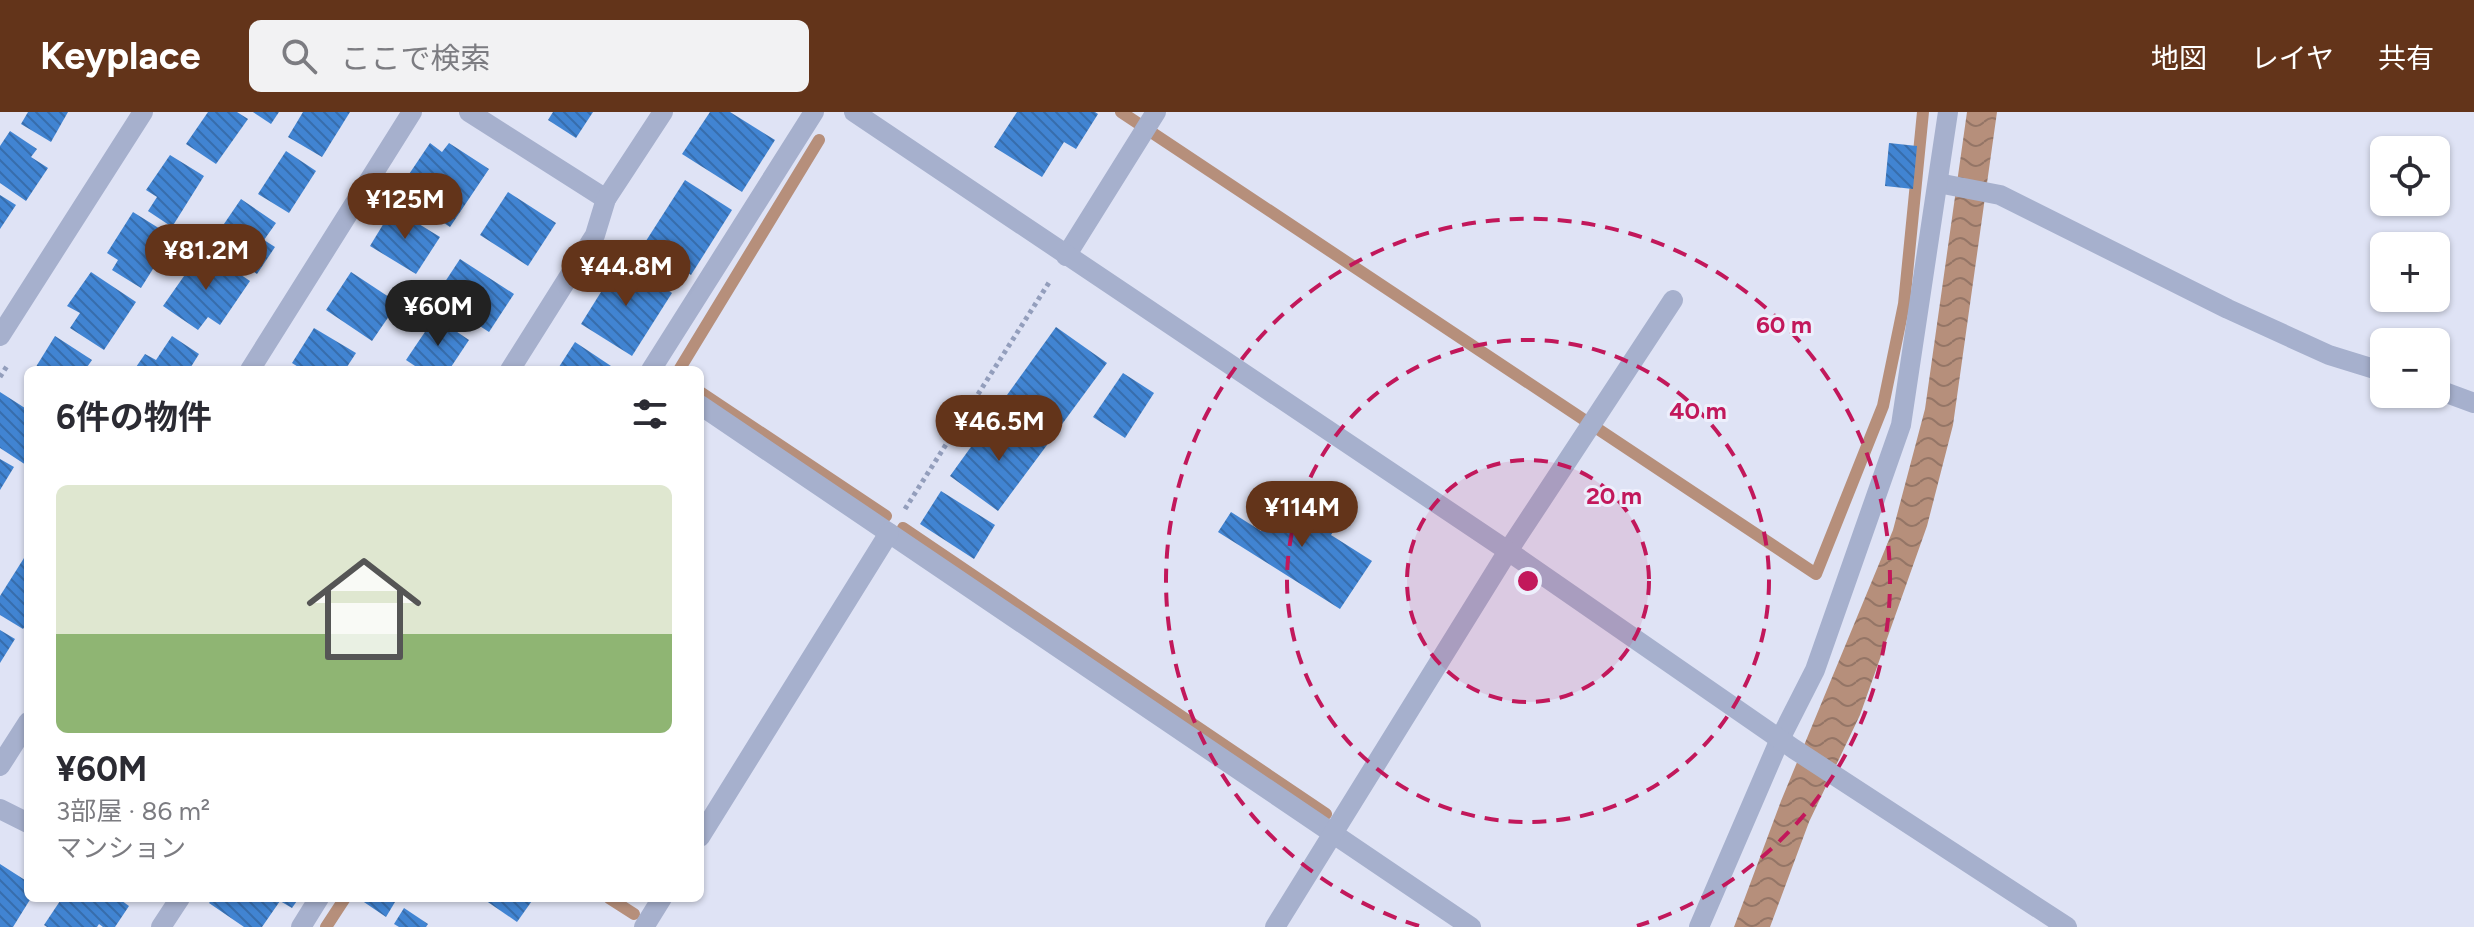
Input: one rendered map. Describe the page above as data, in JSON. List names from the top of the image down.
{
  "page": {
    "header": "Keyplace",
    "search": "ここで検索",
    "nav": ["地図", "レイヤ", "共有"],
    "map_buttons": ["+", "−"],
    "price": [
      "¥125M",
      "¥81.2M",
      "¥44.8M",
      "¥60M",
      "¥46.5M",
      "¥114M"
    ],
    "heading": "6件の物件",
    "list": [
      {
        "name": "¥60M",
        "note": "3部屋 · 86 m² · マンション"
      }
    ]
  },
  "rings": ["60 m", "40 m", "20 m"]
}
